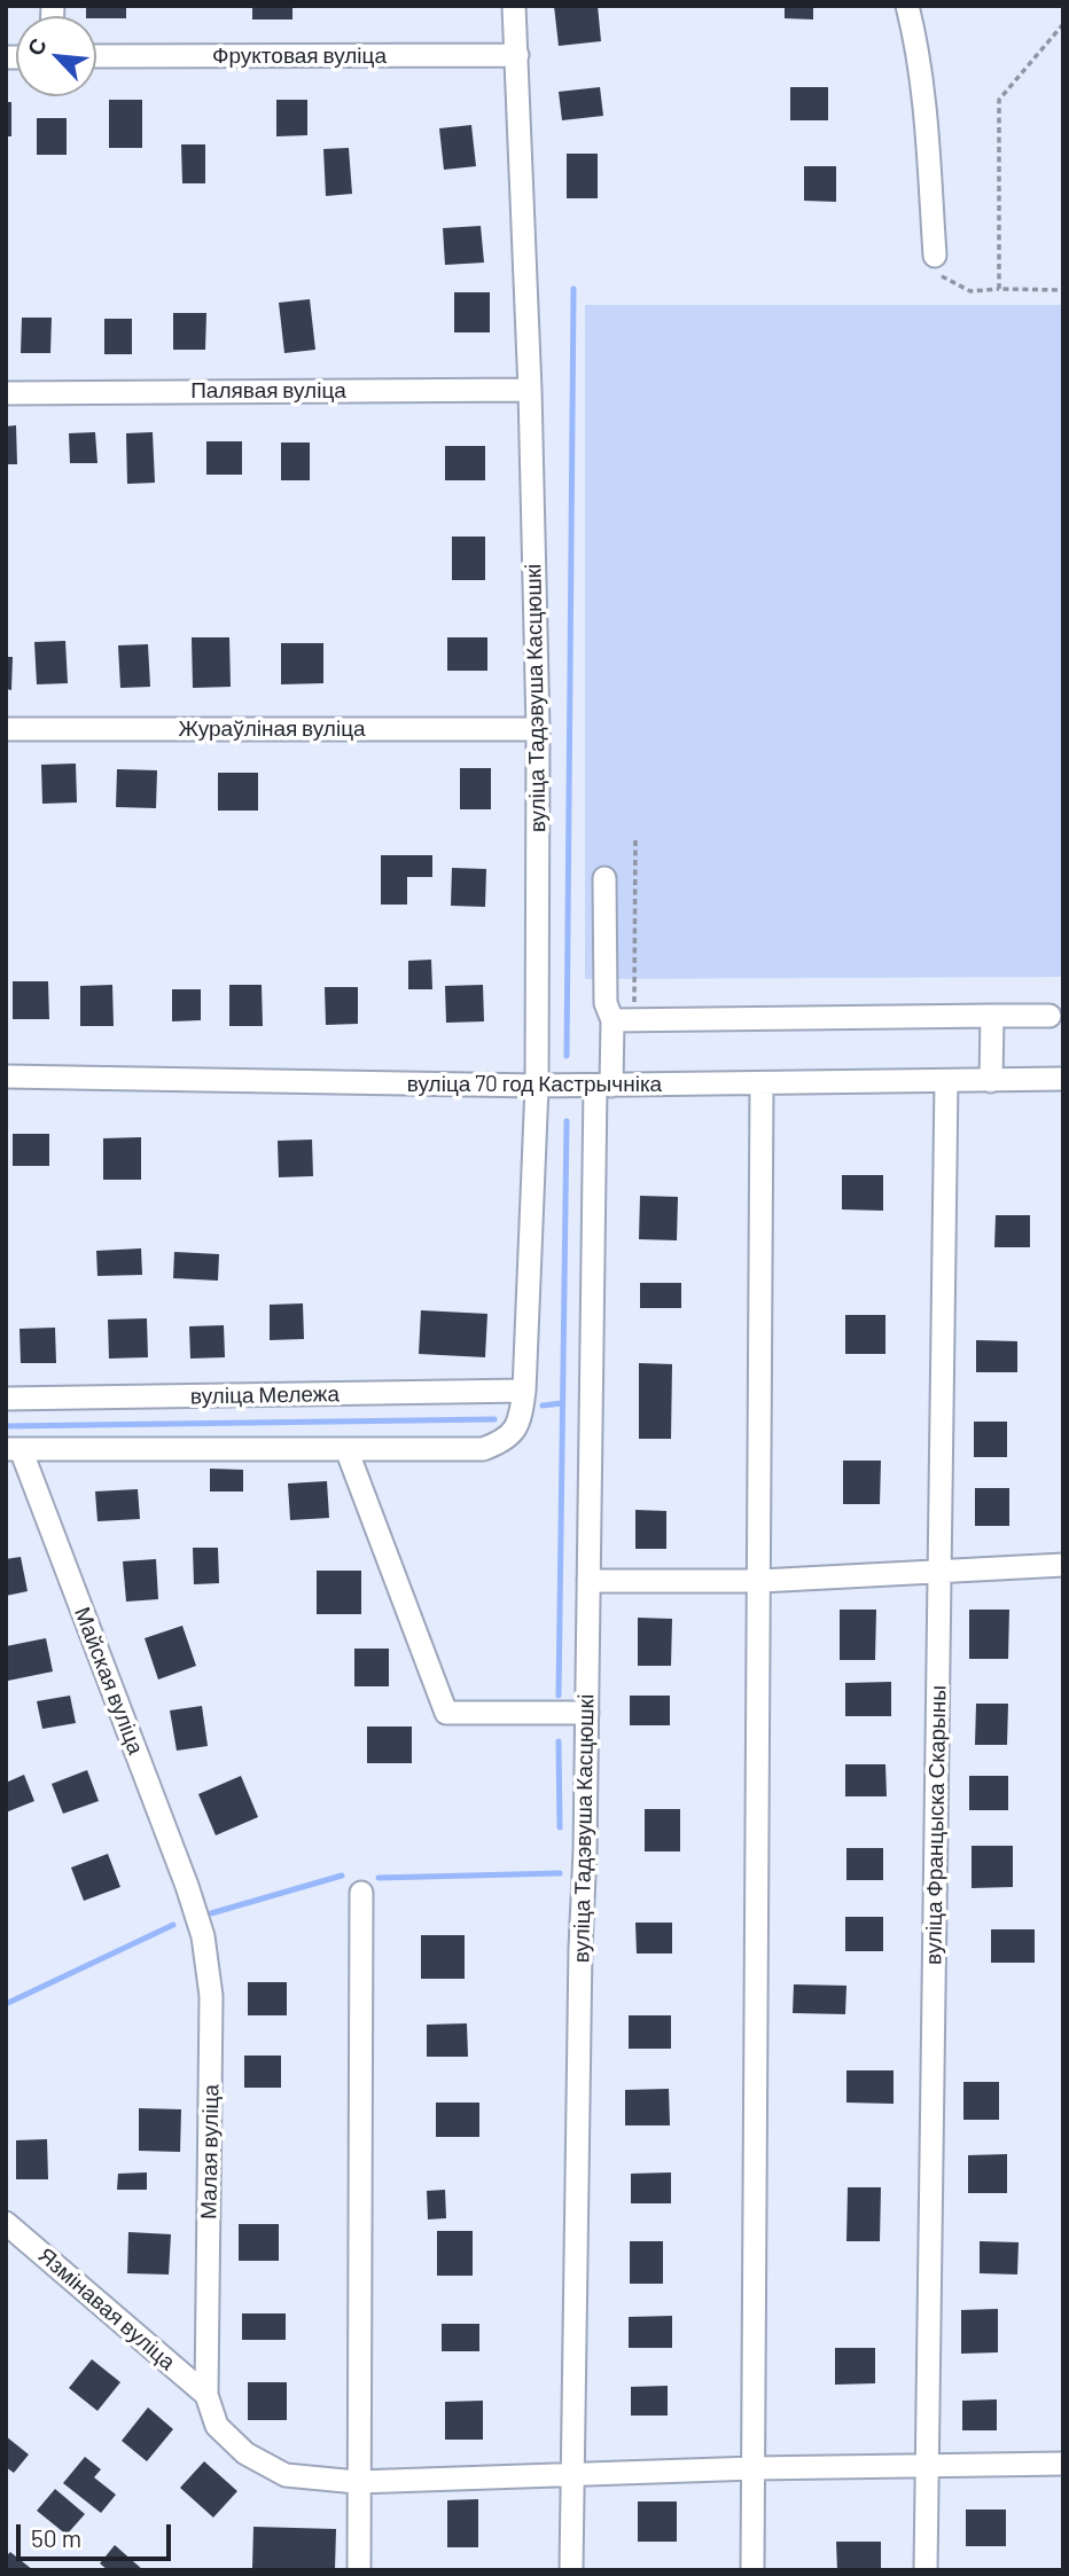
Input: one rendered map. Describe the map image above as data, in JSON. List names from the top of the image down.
{
  "streets": {
    "street": [
      "Фруктовая вуліца",
      "Палявая вуліца",
      "вуліца Тадэвуша Касцюшкі",
      "Жураўліная вуліца",
      "вуліца 70 год Кастрычніка",
      "вуліца Мележа",
      "Майская вуліца",
      "вуліца Францыска Скарыны",
      "Малая вуліца",
      "Язмінавая вуліца"
    ]
  },
  "crossings": [
    ["Фруктовая вуліца", "вуліца Тадэвуша Касцюшкі"],
    ["Палявая вуліца", "вуліца Тадэвуша Касцюшкі"],
    ["вуліца Тадэвуша Касцюшкі", "Жураўліная вуліца"],
    ["вуліца Тадэвуша Касцюшкі", "вуліца 70 год Кастрычніка"],
    ["вуліца Тадэвуша Касцюшкі", "вуліца Мележа"],
    ["вуліца Тадэвуша Касцюшкі", "Майская вуліца"],
    ["вуліца 70 год Кастрычніка", "вуліца Францыска Скарыны"],
    ["Майская вуліца", "Малая вуліца"],
    ["Малая вуліца", "Язмінавая вуліца"]
  ],
  "scale_bar": "50 m",
  "north": "top left"
}
